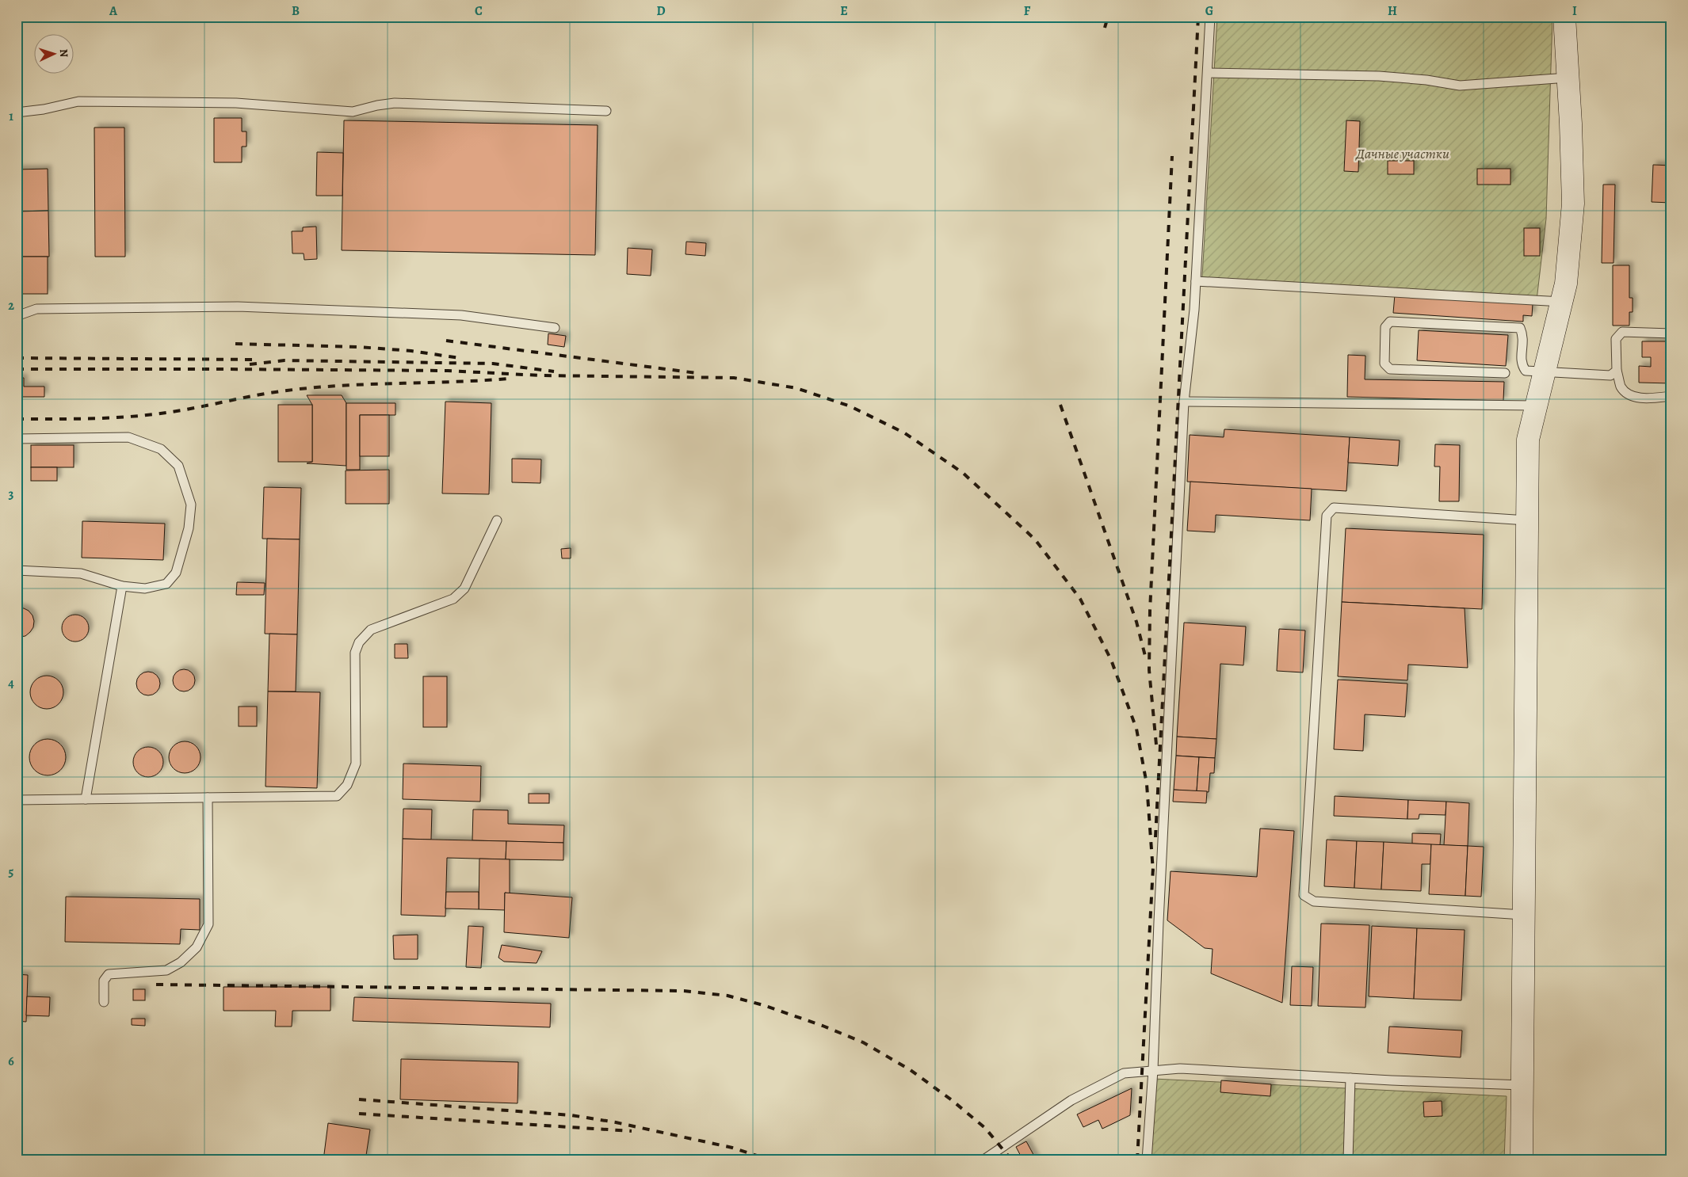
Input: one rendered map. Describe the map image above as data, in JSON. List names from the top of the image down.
{
  "parks": ["Дачные участки"],
  "north": "right",
  "grid": {
    "columns": [
      "A",
      "B",
      "C",
      "D",
      "E",
      "F",
      "G",
      "H",
      "I"
    ],
    "rows": [
      "1",
      "2",
      "3",
      "4",
      "5",
      "6"
    ]
  }
}
